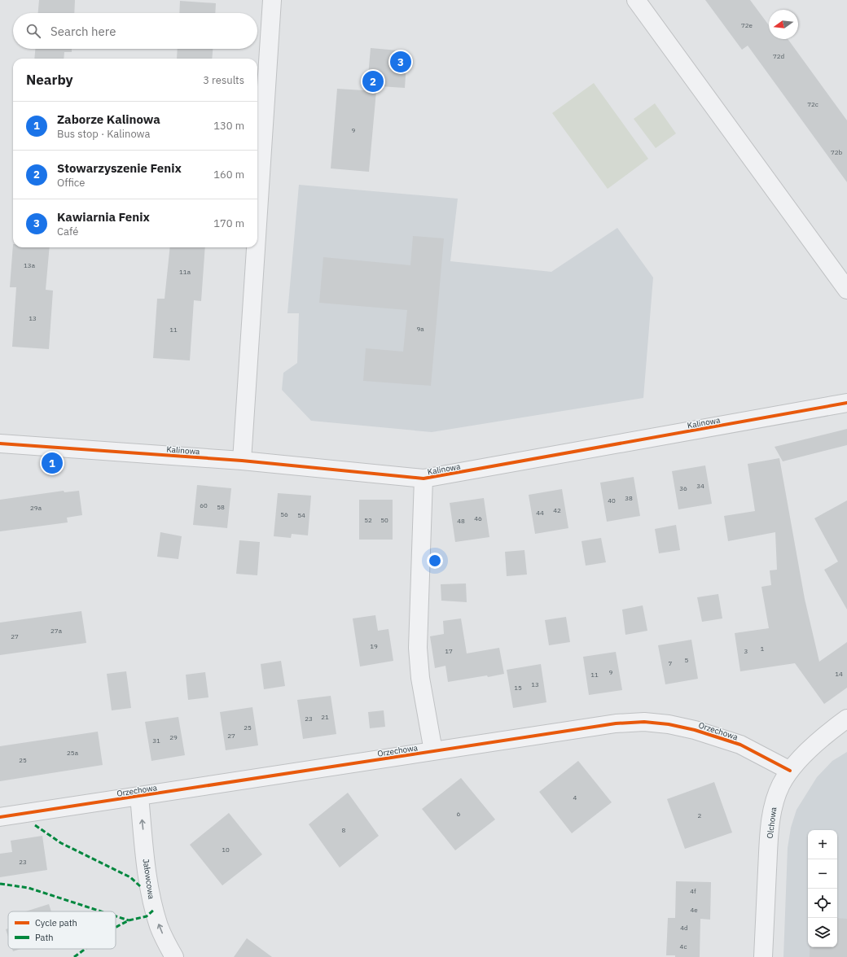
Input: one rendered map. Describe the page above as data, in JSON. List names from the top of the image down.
{
  "streets": {
    "street": [
      "Kalinowa",
      "Orzechowa",
      "Olchowa",
      "Jałowcowa"
    ]
  },
  "crossings": [
    ["Orzechowa", "Olchowa"],
    ["Orzechowa", "Jałowcowa"]
  ],
  "one_way": ["Jałowcowa"],
  "house_numbers": [
    "72e",
    "72d",
    "72c",
    "9",
    "72b",
    "13a",
    "11a",
    "13",
    "9a",
    "11",
    "34",
    "36",
    "38",
    "40",
    "60",
    "58",
    "29a",
    "42",
    "44",
    "56",
    "54",
    "46",
    "52",
    "50",
    "48",
    "27a",
    "27",
    "19",
    "1",
    "17",
    "3",
    "5",
    "7",
    "9",
    "14",
    "11",
    "13",
    "15",
    "21",
    "23",
    "25",
    "27",
    "29",
    "31",
    "25a",
    "25",
    "4",
    "6",
    "2",
    "8",
    "10",
    "23",
    "4f",
    "4e",
    "4d",
    "4c"
  ],
  "legend": ["Cycle path", "Path"],
  "north": "left",
  "page": {
    "search": "Search here",
    "pins": ["3", "2", "1"],
    "heading": ["Nearby", "3 results"],
    "list": [
      {
        "mark": "1",
        "name": "Zaborze Kalinowa",
        "note": "Bus stop · Kalinowa",
        "value": "130 m"
      },
      {
        "mark": "2",
        "name": "Stowarzyszenie Fenix",
        "note": "Office",
        "value": "160 m"
      },
      {
        "mark": "3",
        "name": "Kawiarnia Fenix",
        "note": "Café",
        "value": "170 m"
      }
    ],
    "map_buttons": ["+", "−"]
  }
}
